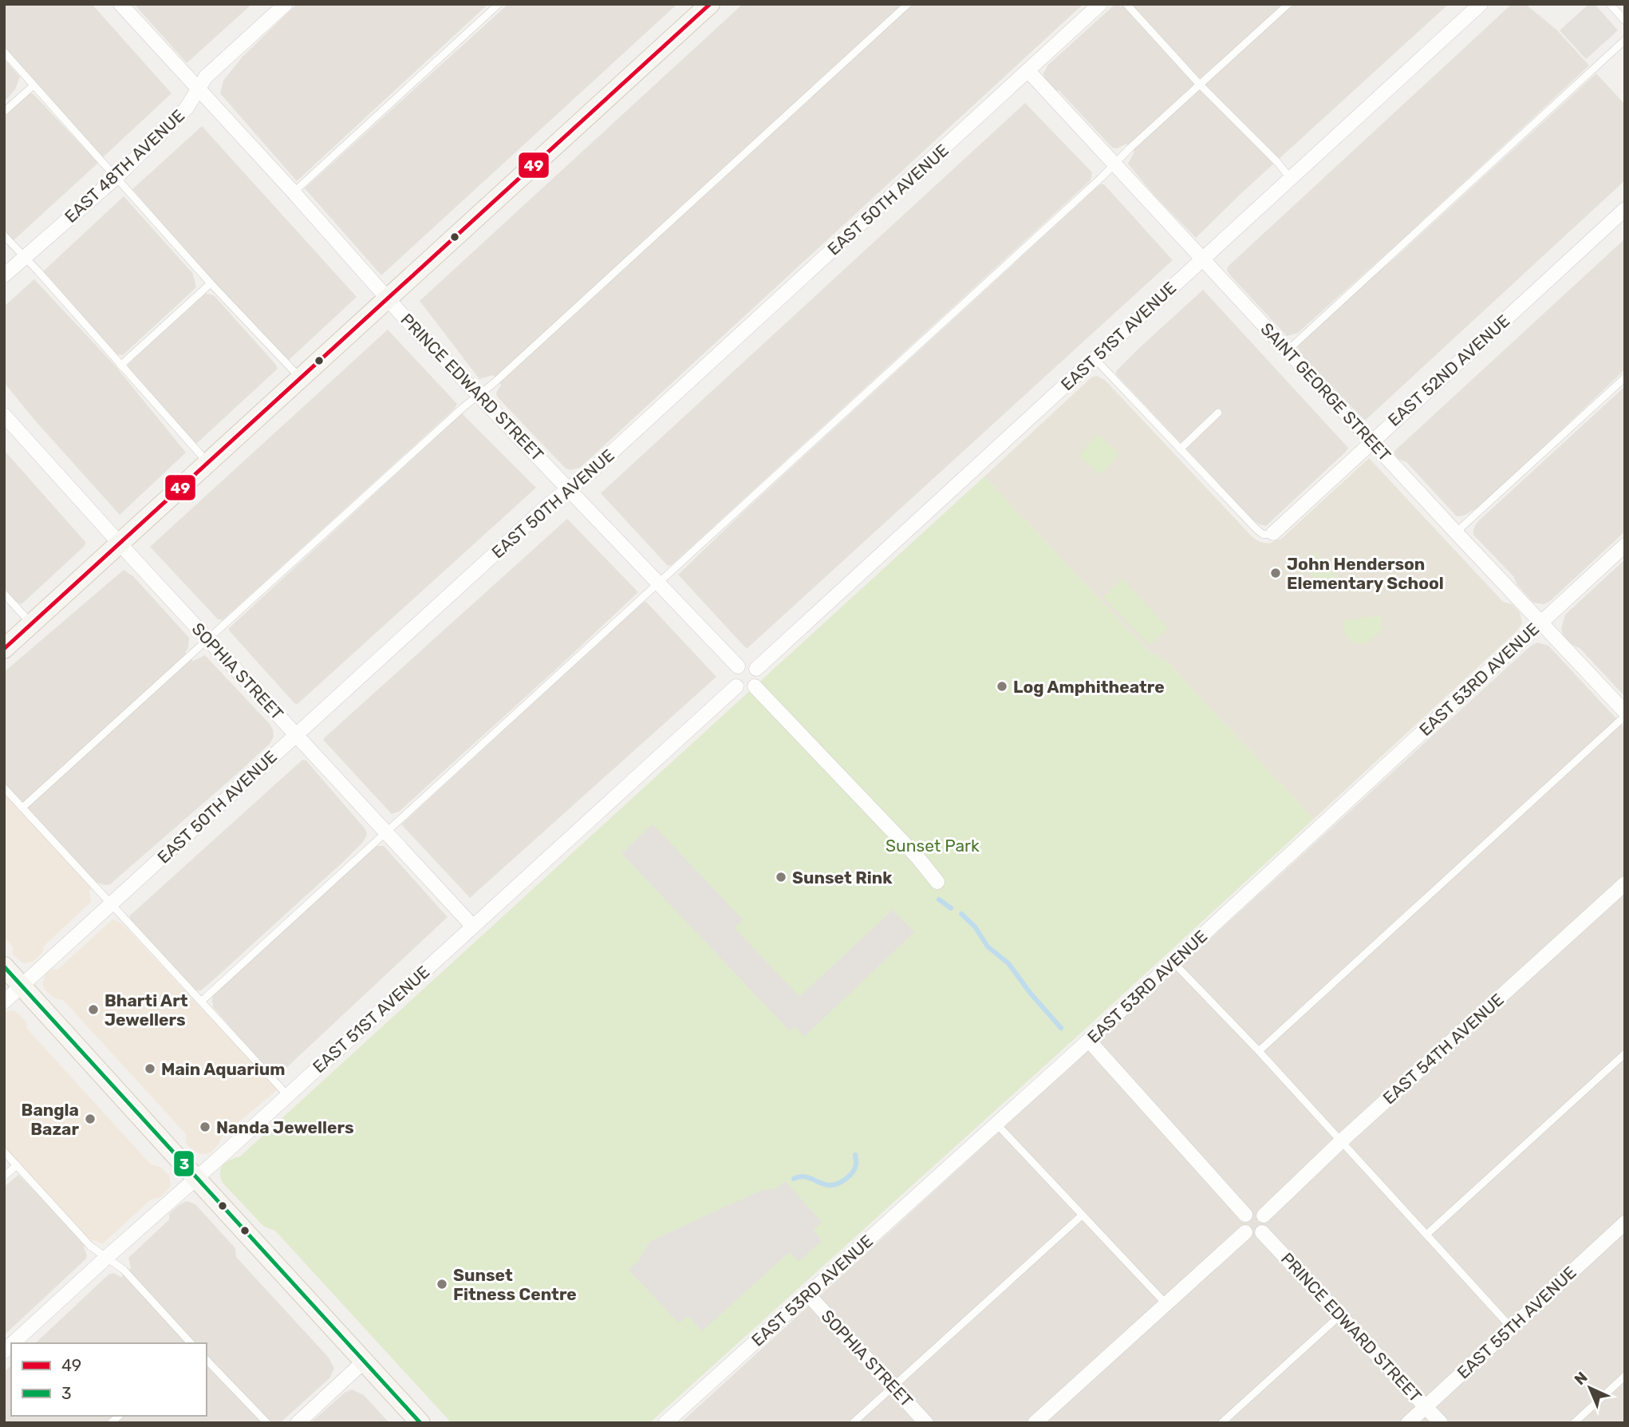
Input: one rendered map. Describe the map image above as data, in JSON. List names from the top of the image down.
{
  "streets": {
    "street": [
      "EAST 48TH AVENUE",
      "EAST 50TH AVENUE",
      "EAST 51ST AVENUE",
      "EAST 52ND AVENUE",
      "PRINCE EDWARD STREET",
      "SAINT GEORGE STREET",
      "SOPHIA STREET",
      "EAST 53RD AVENUE",
      "EAST 54TH AVENUE",
      "EAST 55TH AVENUE"
    ]
  },
  "crossings": [
    ["EAST 48TH AVENUE", "PRINCE EDWARD STREET"],
    ["EAST 50TH AVENUE", "PRINCE EDWARD STREET"],
    ["EAST 50TH AVENUE", "SAINT GEORGE STREET"],
    ["EAST 50TH AVENUE", "SOPHIA STREET"],
    ["EAST 51ST AVENUE", "PRINCE EDWARD STREET"],
    ["EAST 51ST AVENUE", "SAINT GEORGE STREET"],
    ["EAST 51ST AVENUE", "SOPHIA STREET"],
    ["EAST 52ND AVENUE", "SAINT GEORGE STREET"],
    ["PRINCE EDWARD STREET", "EAST 54TH AVENUE"],
    ["PRINCE EDWARD STREET", "EAST 55TH AVENUE"],
    ["SAINT GEORGE STREET", "EAST 53RD AVENUE"],
    ["SOPHIA STREET", "EAST 53RD AVENUE"]
  ],
  "parks": ["Sunset Park"],
  "places": [
    "John Henderson Elementary School",
    "Log Amphitheatre",
    "Sunset Rink",
    "Bharti Art Jewellers",
    "Main Aquarium",
    "Bangla Bazar",
    "Nanda Jewellers",
    "Sunset Fitness Centre"
  ],
  "lines": ["transit line 49", "transit line 3"],
  "legend": ["49", "3"],
  "north": "top left"
}
